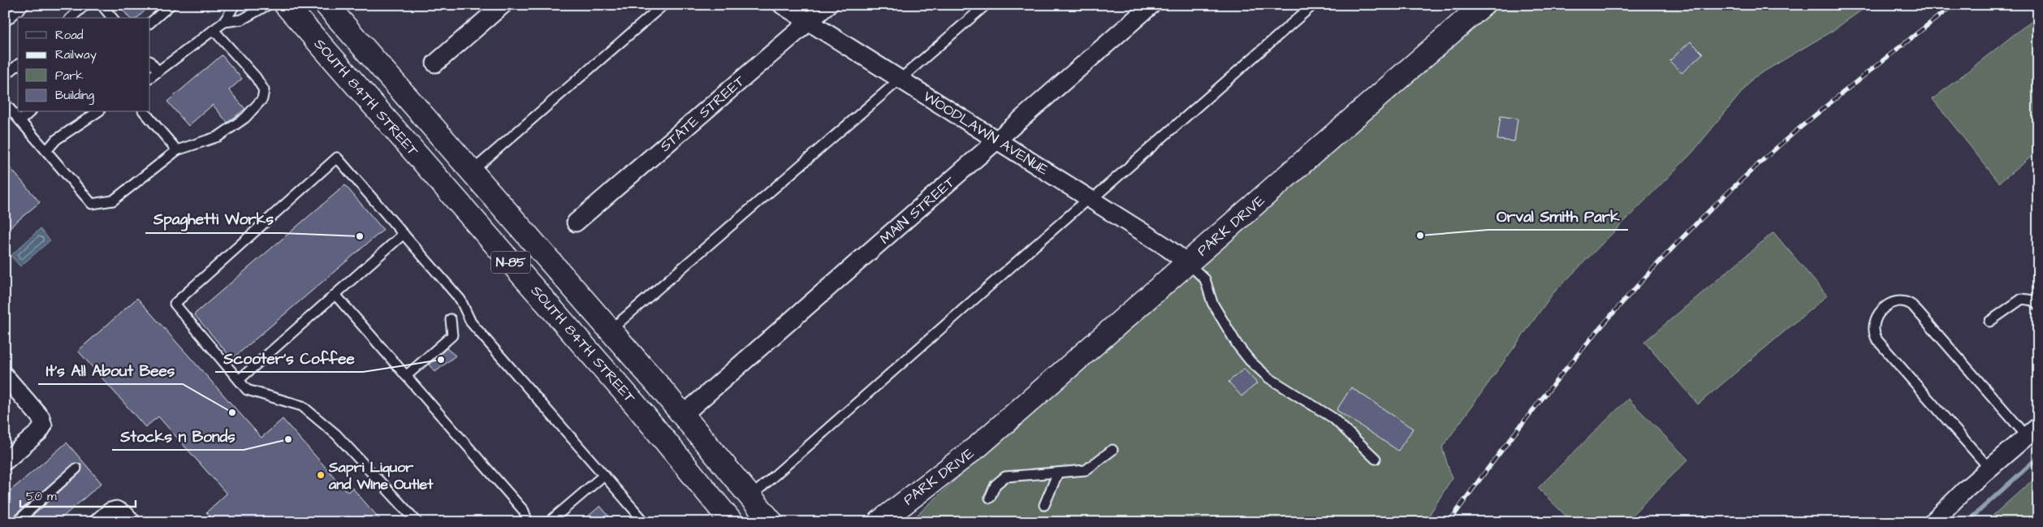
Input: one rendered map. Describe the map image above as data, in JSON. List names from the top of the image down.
{
  "streets": {
    "main road": ["SOUTH 84TH STREET", "PARK DRIVE", "N-85"],
    "street": ["STATE STREET", "WOODLAWN AVENUE", "MAIN STREET"]
  },
  "crossings": [
    ["SOUTH 84TH STREET", "MAIN STREET"],
    ["STATE STREET", "WOODLAWN AVENUE"],
    ["WOODLAWN AVENUE", "MAIN STREET"],
    ["WOODLAWN AVENUE", "PARK DRIVE"]
  ],
  "places": [
    "Orval Smith Park",
    "Spaghetti Works",
    "Scooter's Coffee",
    "It's All About Bees",
    "Stocks n Bonds",
    "Sapri Liquor and WIne Outlet"
  ],
  "legend": [
    "Road",
    "Railway",
    "Park",
    "Building"
  ],
  "scale_bar": "50 m"
}
